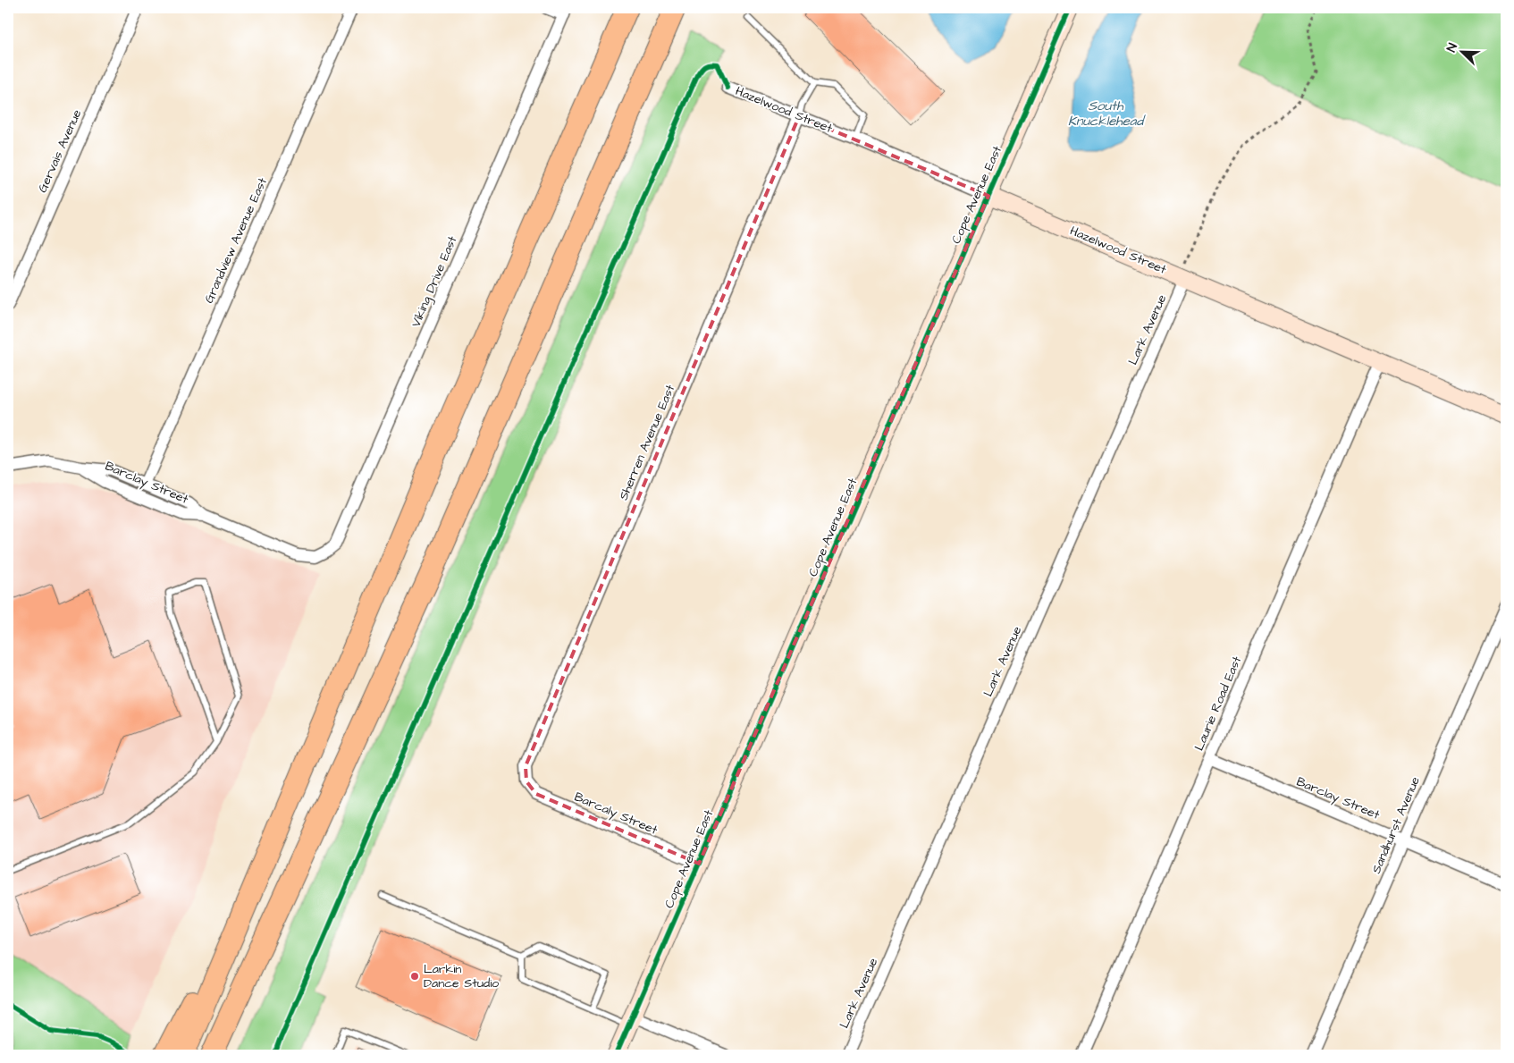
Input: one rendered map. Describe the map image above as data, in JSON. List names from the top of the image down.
{
  "streets": {
    "street": [
      "Hazelwood Street",
      "Gervais Avenue",
      "Cope Avenue East",
      "Grandview Avenue East",
      "Viking Drive East",
      "Lark Avenue",
      "Sherren Avenue East",
      "Barclay Street",
      "Laurie Road East",
      "Barcaly Street",
      "Sandhurst Avenue"
    ]
  },
  "crossings": [
    ["Hazelwood Street", "Cope Avenue East"],
    ["Hazelwood Street", "Lark Avenue"],
    ["Hazelwood Street", "Sherren Avenue East"],
    ["Hazelwood Street", "Laurie Road East"],
    ["Cope Avenue East", "Barcaly Street"],
    ["Grandview Avenue East", "Barclay Street"],
    ["Viking Drive East", "Barclay Street"],
    ["Sherren Avenue East", "Barcaly Street"],
    ["Barclay Street", "Laurie Road East"],
    ["Barclay Street", "Sandhurst Avenue"]
  ],
  "water": ["South Knucklehead"],
  "places": ["Larkin Dance Studio"],
  "north": "top left"
}
